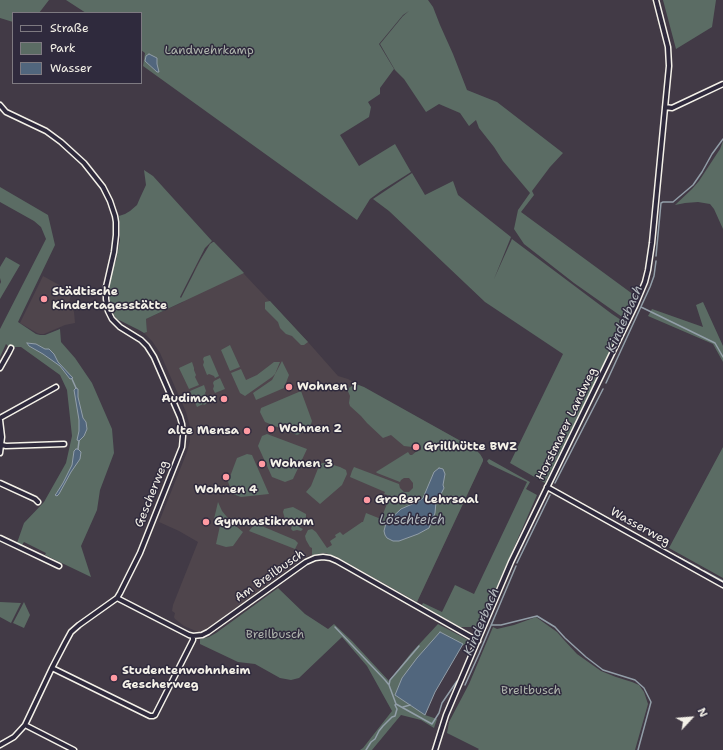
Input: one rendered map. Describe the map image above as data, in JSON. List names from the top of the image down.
{
  "streets": {
    "street": [
      "Horstmarer Landweg",
      "Gescherweg",
      "Wasserweg",
      "Am Breilbusch"
    ]
  },
  "crossings": [
    ["Horstmarer Landweg", "Wasserweg"],
    ["Horstmarer Landweg", "Am Breilbusch"]
  ],
  "water": ["Kinderbach", "Löschteich"],
  "parks": ["Landwehrkamp", "Breilbusch", "Breitbusch"],
  "places": [
    "Städtische Kindertagesstätte",
    "Wohnen 1",
    "Audimax",
    "Wohnen 2",
    "alte Mensa",
    "Grillhütte BWZ",
    "Wohnen 3",
    "Wohnen 4",
    "Großer Lehrsaal",
    "Gymnastikraum",
    "Studentenwohnheim Gescherweg"
  ],
  "legend": ["Straße", "Park", "Wasser"],
  "north": "top right"
}
